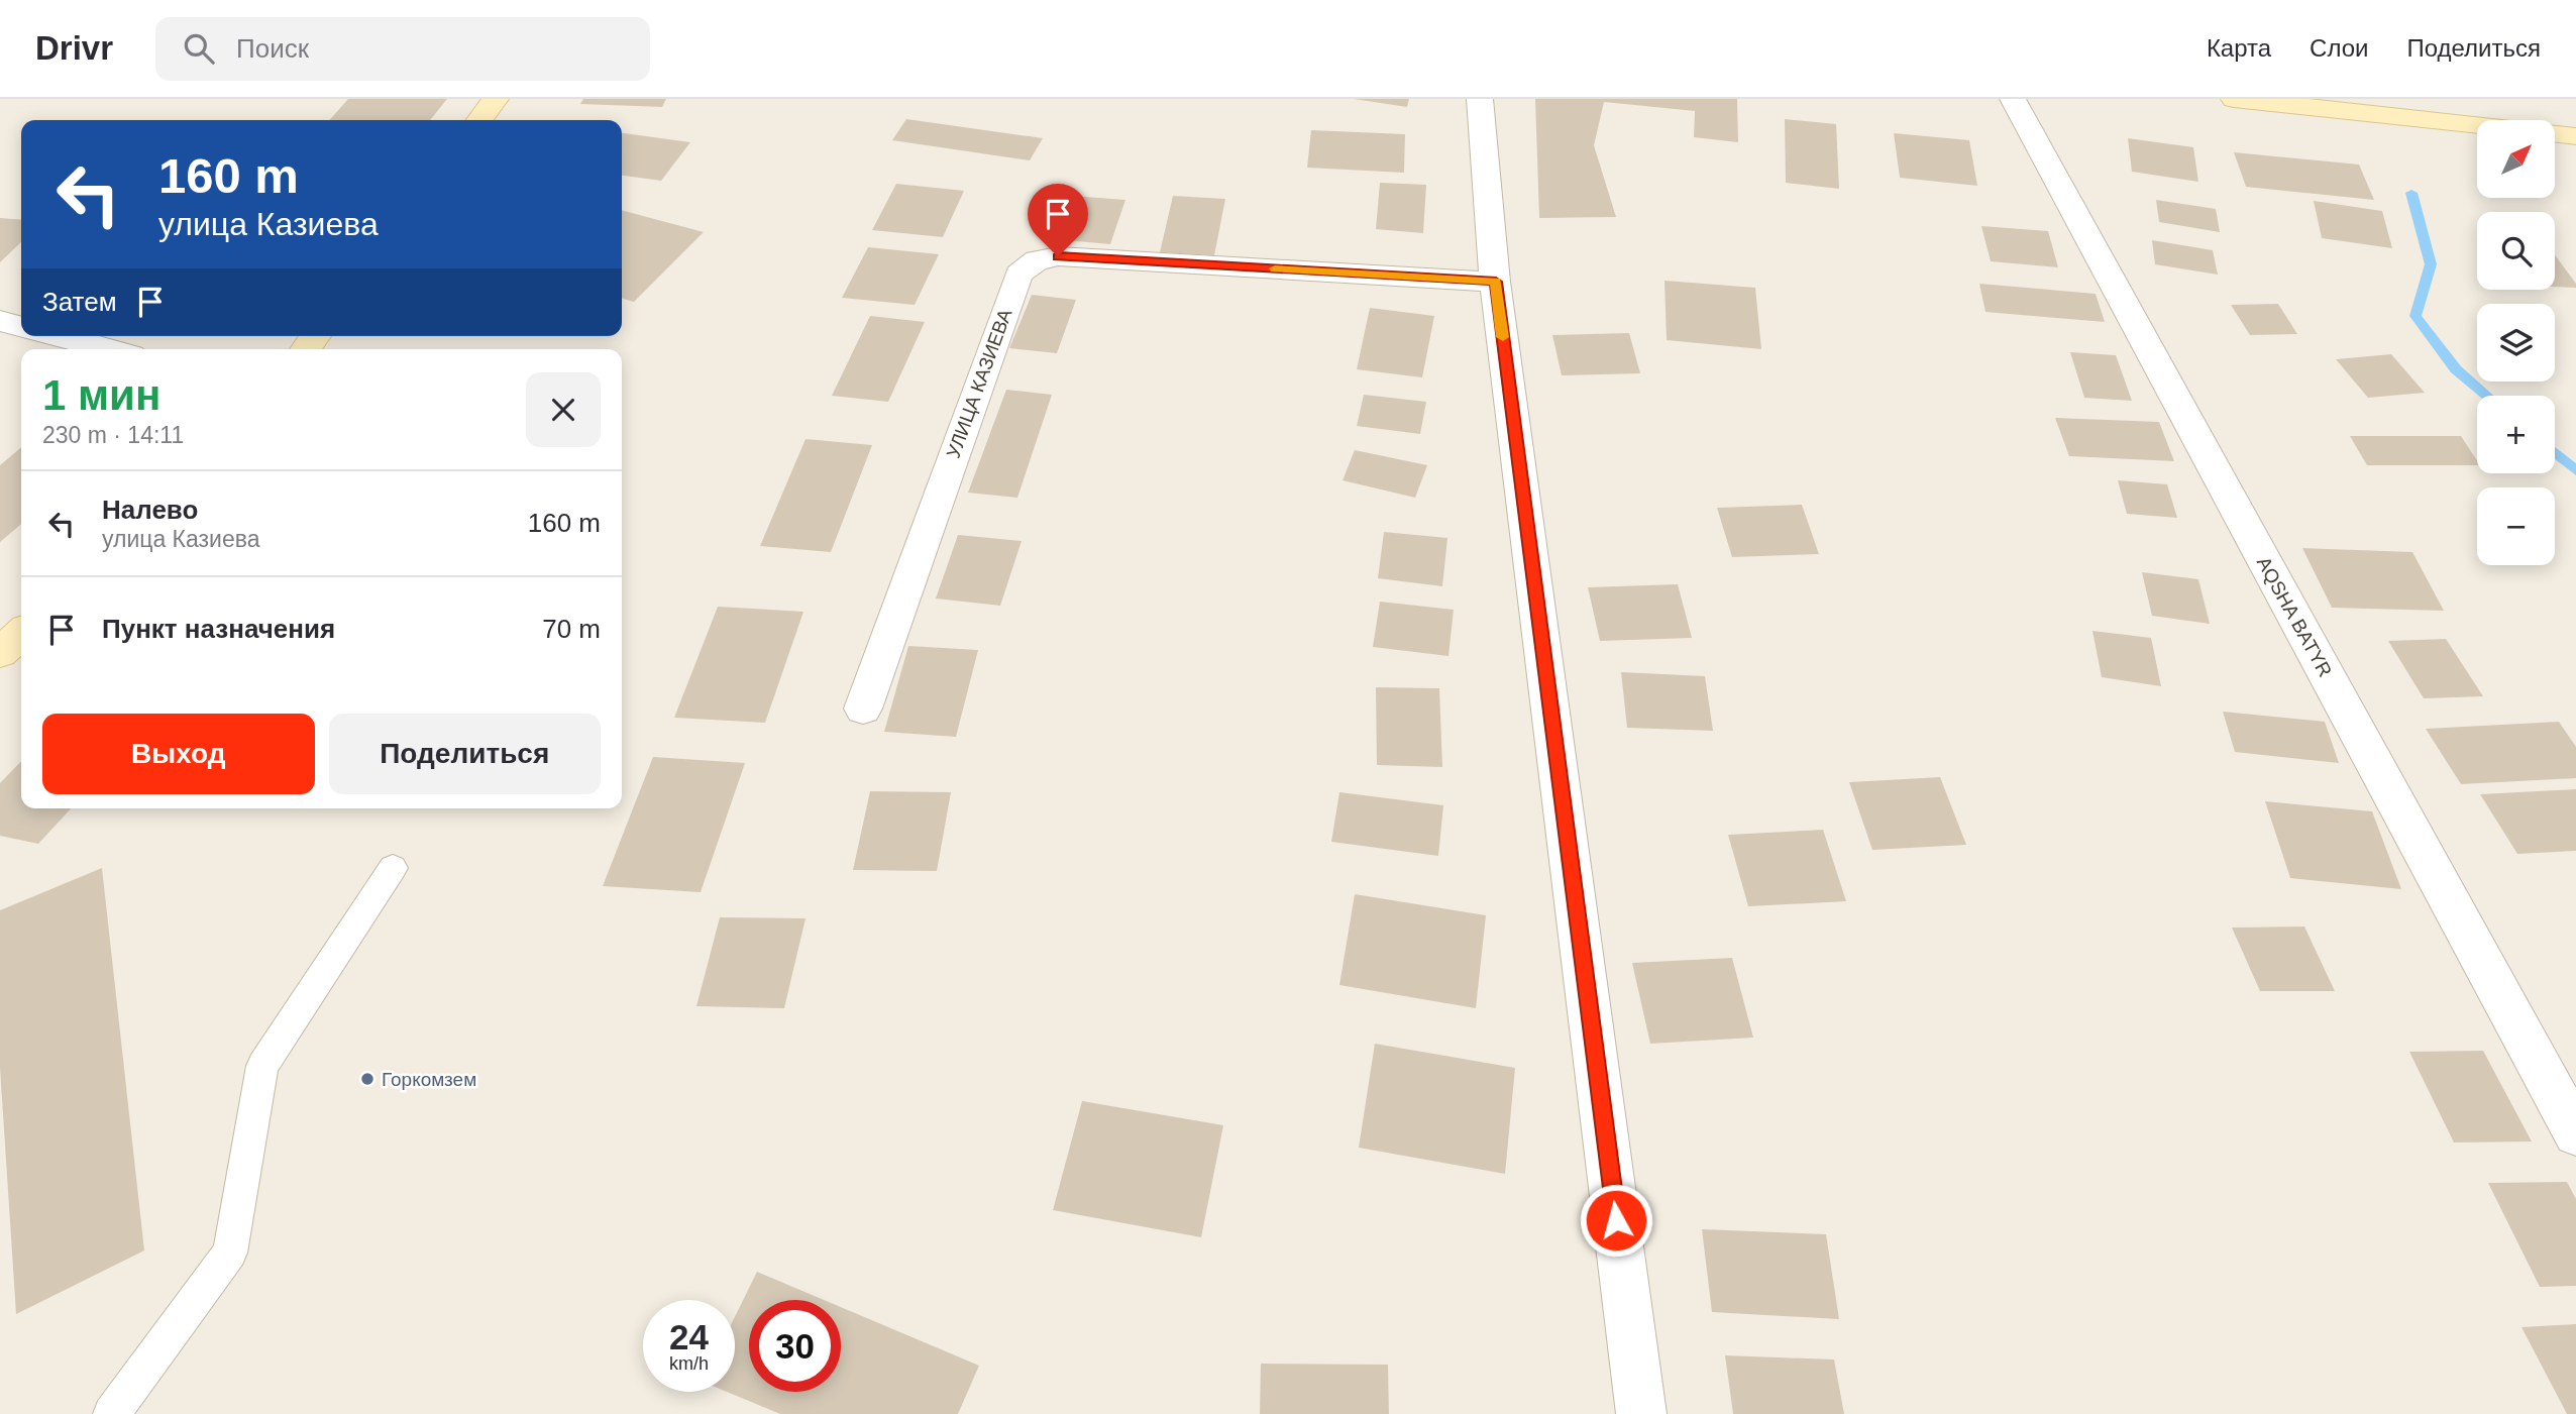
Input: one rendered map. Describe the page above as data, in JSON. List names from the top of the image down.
{
  "streets": {
    "street": ["УЛИЦА КАЗИЕВА", "AQSHA BATYR"]
  },
  "places": ["Горкомзем"],
  "north": "top right",
  "page": {
    "header": "Drivr",
    "search": "Поиск",
    "nav": ["Карта", "Слои", "Поделиться"],
    "map_buttons": ["+", "−"],
    "turn": ["160 m", "улица Казиева"],
    "then": "Затем",
    "heading": ["1 мин", "230 m · 14:11"],
    "list": [
      {
        "name": "Налево",
        "note": "улица Казиева",
        "value": "160 m"
      },
      {
        "name": "Пункт назначения",
        "value": "70 m"
      }
    ],
    "buttons": ["Выход", "Поделиться"],
    "speed": "24 km/h",
    "limit": "30"
  }
}
